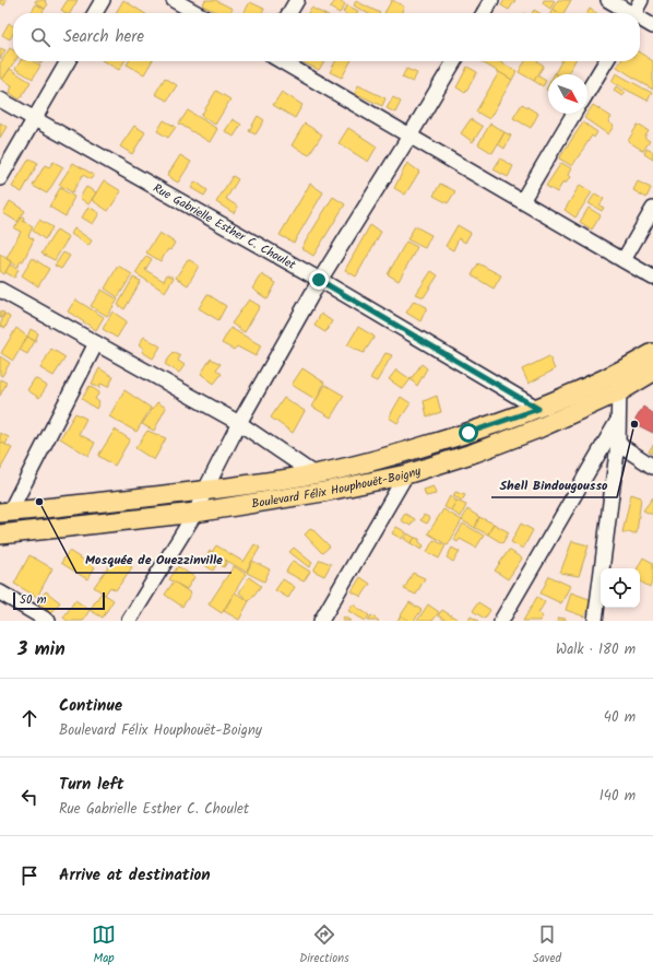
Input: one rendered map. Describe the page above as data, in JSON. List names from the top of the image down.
{
  "streets": {
    "main road": ["Boulevard Félix Houphouët-Boigny"],
    "street": ["Rue Gabrielle Esther C. Choulet"]
  },
  "crossings": [
    ["Rue Gabrielle Esther C. Choulet", "Boulevard Félix Houphouët-Boigny"]
  ],
  "places": ["Shell Bindougousso", "Mosquée de Ouezzinville"],
  "scale_bar": "50 m",
  "north": "bottom right",
  "page": {
    "search": "Search here",
    "scale": "50 m",
    "heading": ["3 min", "Walk · 180 m"],
    "list": [
      ["Continue", "Boulevard Félix Houphouët-Boigny", "40 m"],
      ["Turn left", "Rue Gabrielle Esther C. Choulet", "140 m"],
      "Arrive at destination"
    ],
    "nav": ["Map", "Directions", "Saved"]
  }
}
